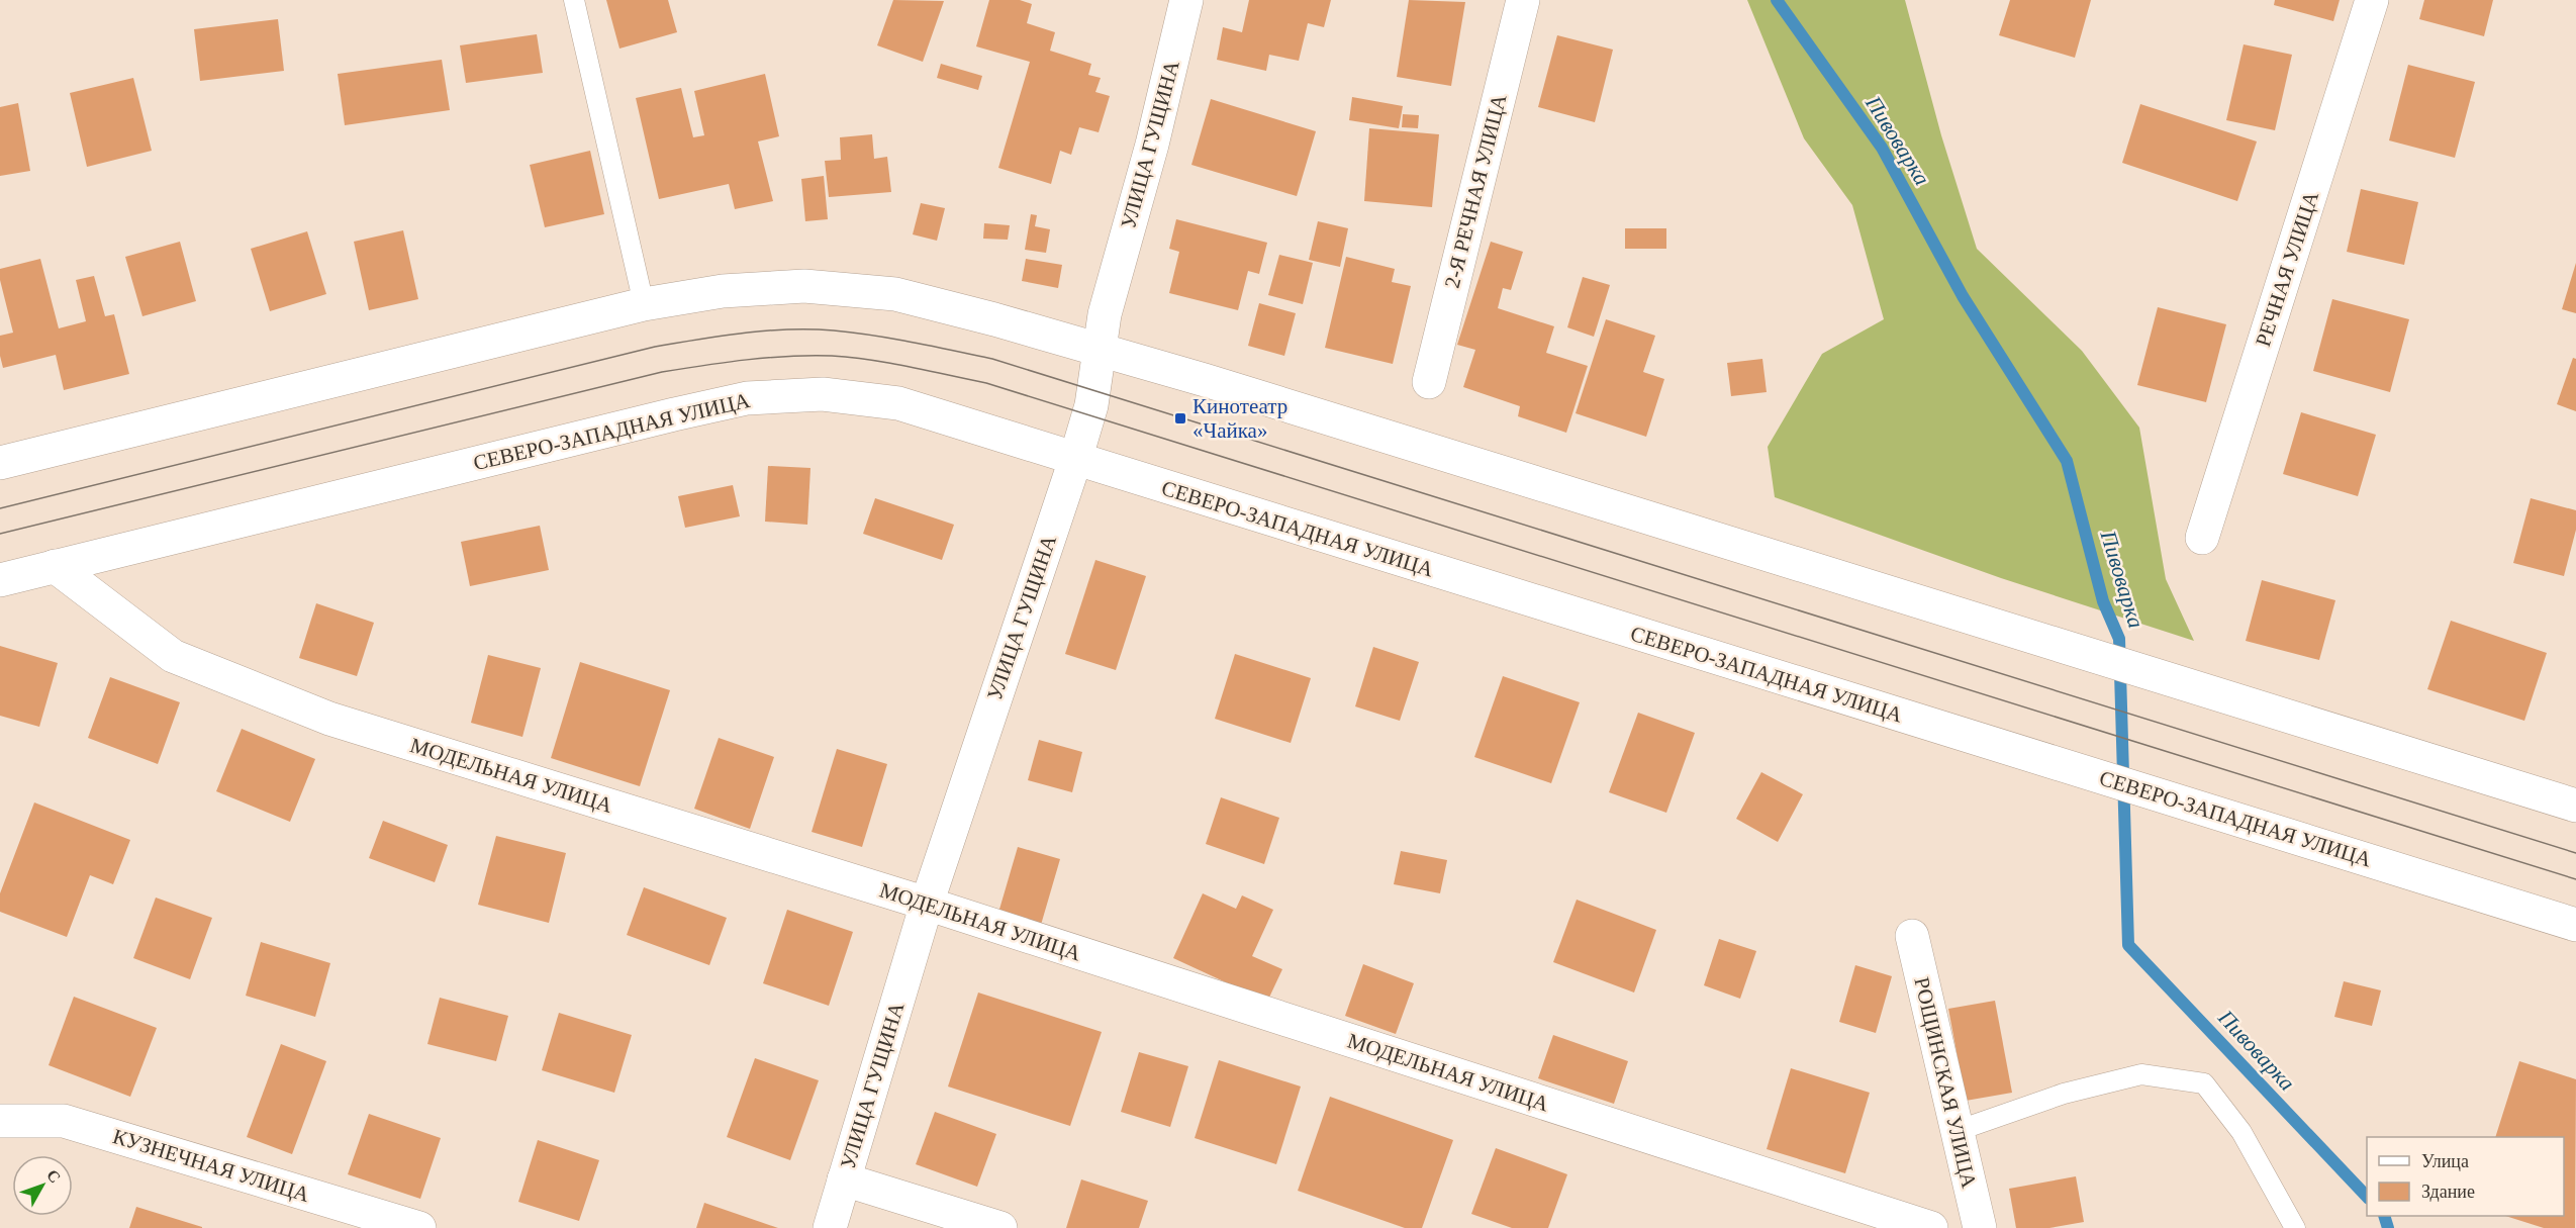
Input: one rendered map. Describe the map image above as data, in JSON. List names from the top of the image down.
{
  "streets": {
    "main road": [
      "УЛИЦА ГУЩИНА",
      "2-Я РЕЧНАЯ УЛИЦА",
      "РЕЧНАЯ УЛИЦА",
      "СЕВЕРО-ЗАПАДНАЯ УЛИЦА",
      "МОДЕЛЬНАЯ УЛИЦА",
      "РОЩИНСКАЯ УЛИЦА",
      "КУЗНЕЧНАЯ УЛИЦА"
    ]
  },
  "crossings": [
    ["УЛИЦА ГУЩИНА", "СЕВЕРО-ЗАПАДНАЯ УЛИЦА"],
    ["УЛИЦА ГУЩИНА", "МОДЕЛЬНАЯ УЛИЦА"],
    ["СЕВЕРО-ЗАПАДНАЯ УЛИЦА", "МОДЕЛЬНАЯ УЛИЦА"]
  ],
  "water": ["Пивоварка"],
  "places": {
    "transit": ["Кинотеатр «Чайка»"]
  },
  "legend": ["Улица", "Здание"],
  "north": "top right"
}
